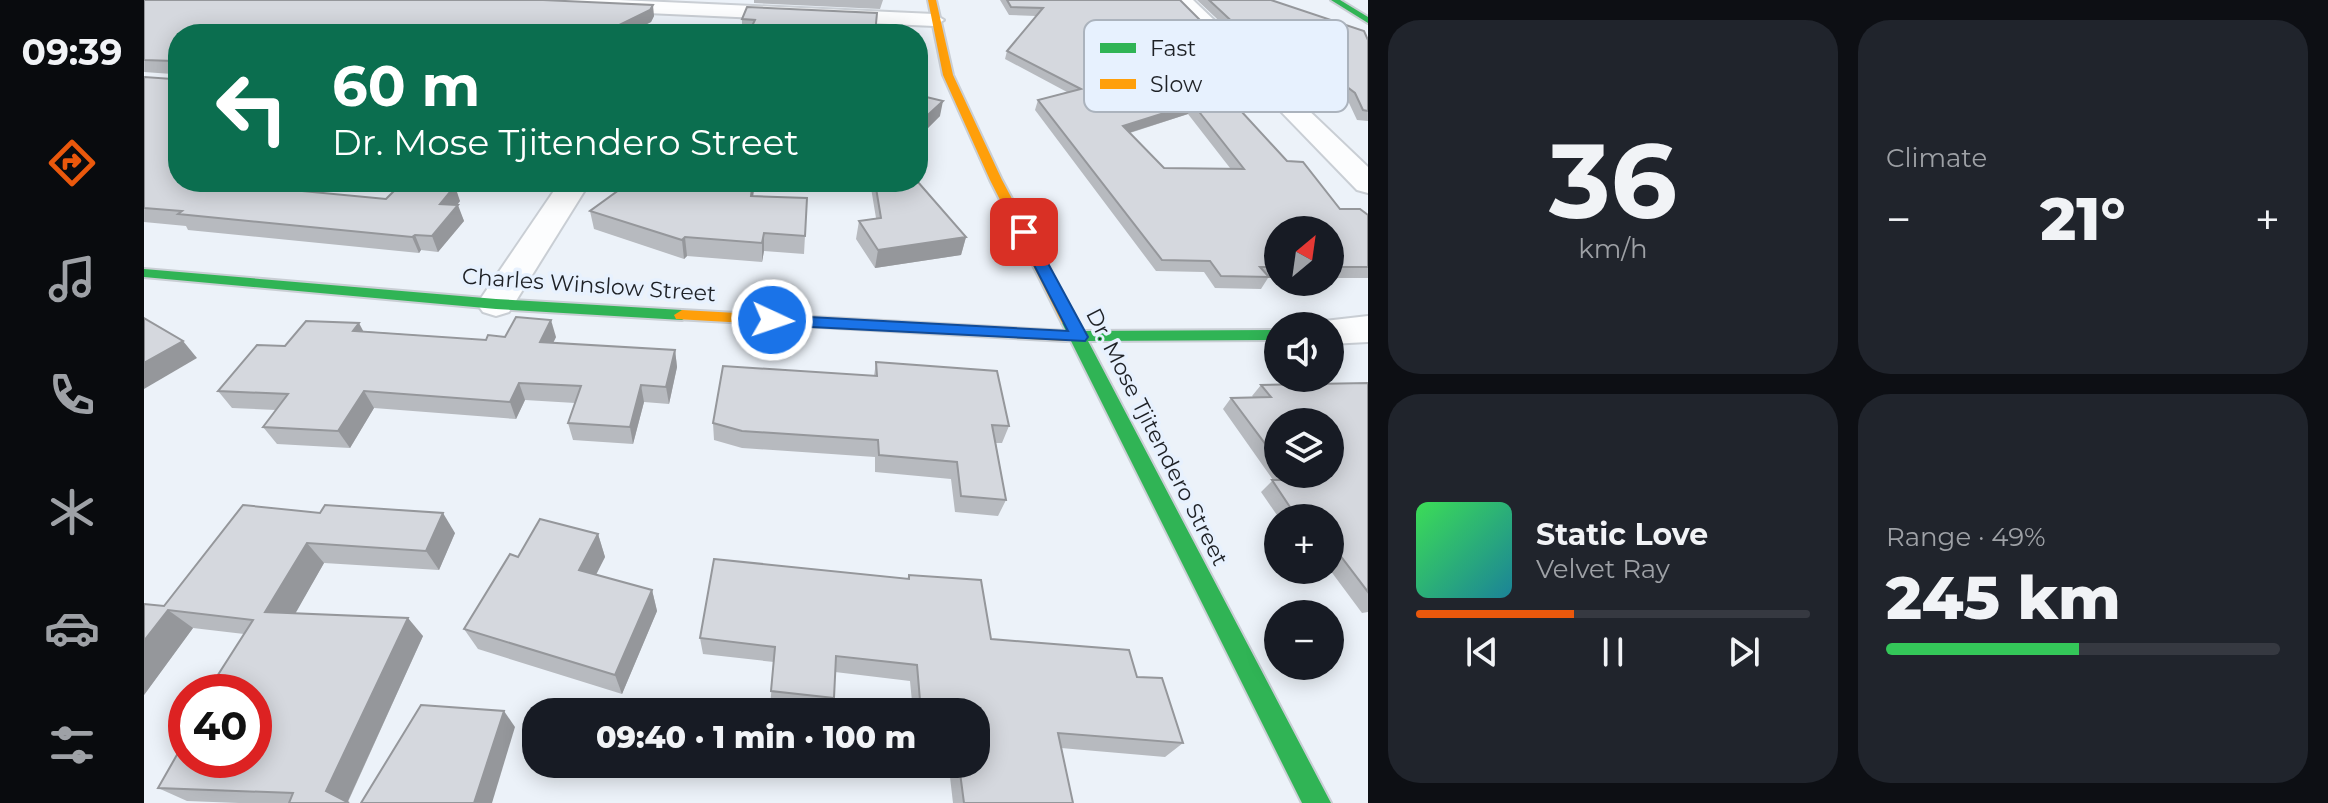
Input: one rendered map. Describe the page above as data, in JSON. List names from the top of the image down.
{
  "streets": {
    "street": ["Charles Winslow Street", "Dr. Mose Tjitendero Street"]
  },
  "crossings": [
    ["Charles Winslow Street", "Dr. Mose Tjitendero Street"]
  ],
  "legend": ["Fast", "Slow"],
  "north": "top right",
  "page": {
    "tabs": "09:39",
    "tile": [
      ["36", "km/h"],
      "Climate",
      ["Range · 49%", "245 km"]
    ],
    "turn": ["60 m", "Dr. Mose Tjitendero Street"],
    "heat": ["−", "21°", "+"],
    "map_buttons": ["+", "−"],
    "song": ["Static Love", "Velvet Ray"],
    "limit": "40",
    "trip": "09:40 · 1 min · 100 m"
  }
}
